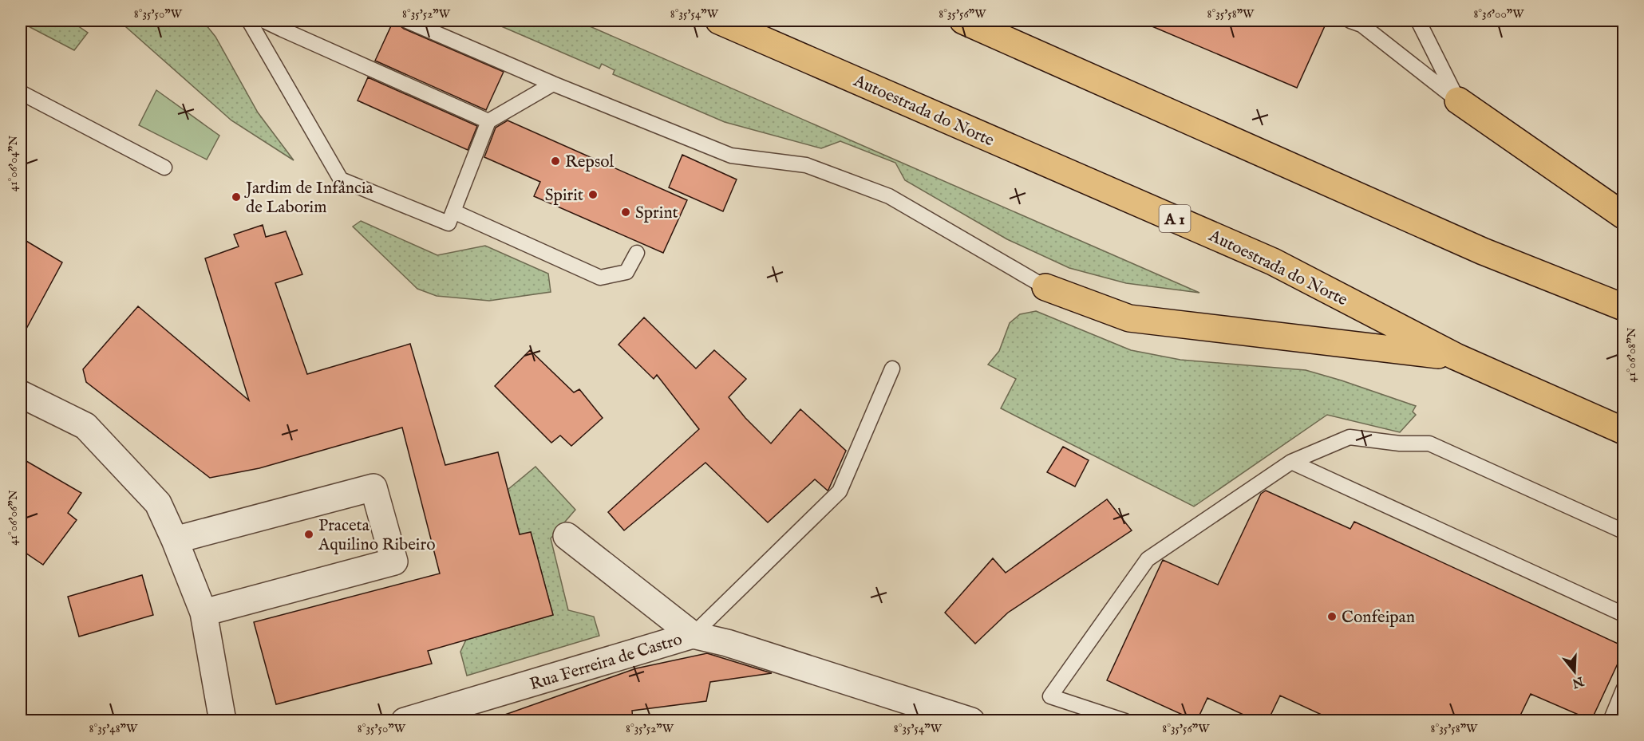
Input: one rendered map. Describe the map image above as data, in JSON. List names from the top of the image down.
{
  "streets": {
    "highway": ["Autoestrada do Norte", "A 1"],
    "street": ["Rua Ferreira de Castro"]
  },
  "places": [
    "Repsol",
    "Spirit",
    "Jardim de Infância de Laborim",
    "Sprint",
    "Praceta Aquilino Ribeiro",
    "Confeipan"
  ],
  "north": "bottom",
  "coordinates": [
    "8°35'50\"W",
    "8°35'52\"W",
    "8°35'54\"W",
    "8°35'56\"W",
    "8°35'58\"W",
    "8°36'00\"W",
    "41°06'04\"N",
    "41°06'08\"N",
    "41°06'06\"N",
    "8°35'48\"W"
  ]
}
